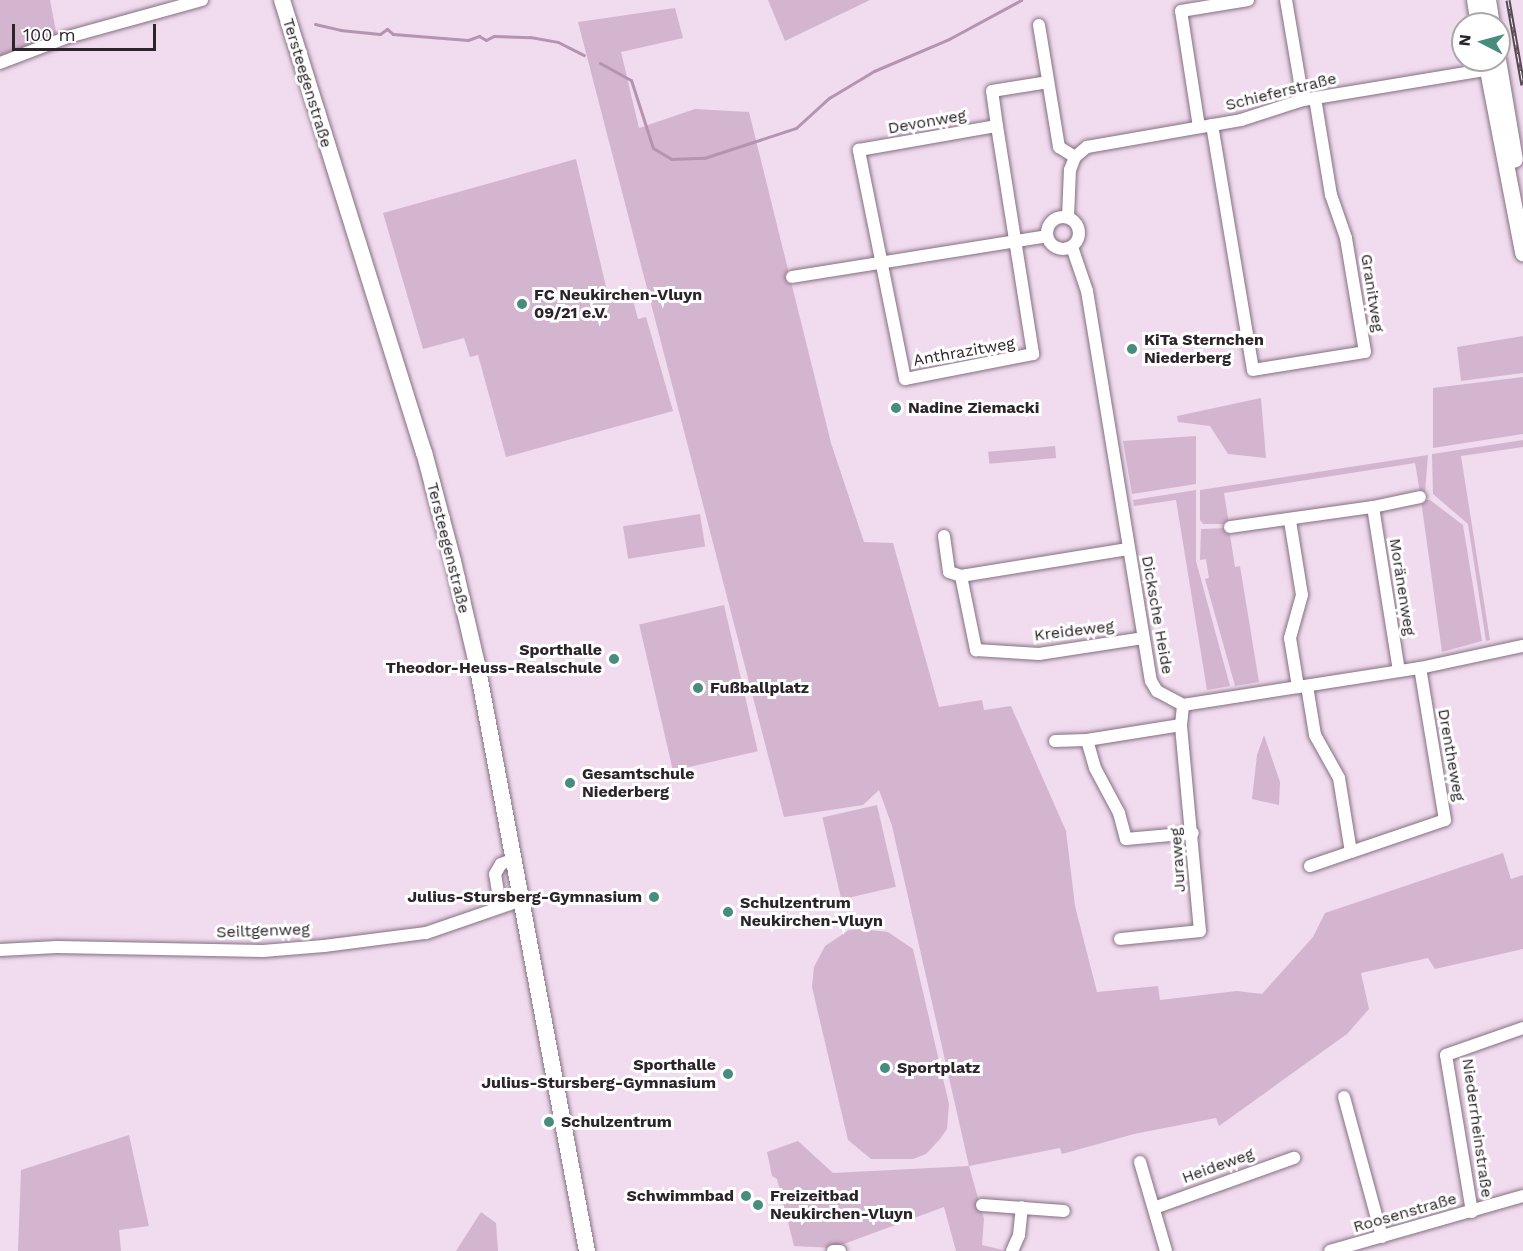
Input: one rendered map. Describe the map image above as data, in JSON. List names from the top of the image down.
{
  "streets": {
    "street": [
      "Tersteegenstraße",
      "Schieferstraße",
      "Devonweg",
      "Granitweg",
      "Anthrazitweg",
      "Moränenweg",
      "Dicksche Heide",
      "Kreideweg",
      "Drentheweg",
      "Juraweg",
      "Seiltgenweg",
      "Niederrheinstraße",
      "Heideweg",
      "Roosenstraße"
    ]
  },
  "crossings": [
    ["Tersteegenstraße", "Seiltgenweg"],
    ["Schieferstraße", "Granitweg"],
    ["Devonweg", "Anthrazitweg"],
    ["Dicksche Heide", "Kreideweg"],
    ["Dicksche Heide", "Juraweg"],
    ["Niederrheinstraße", "Roosenstraße"]
  ],
  "places": [
    "FC Neukirchen-Vluyn 09/21 e.V.",
    "KiTa Sternchen Niederberg",
    "Nadine Ziemacki",
    "Sporthalle Theodor-Heuss-Realschule",
    "Fußballplatz",
    "Gesamtschule Niederberg",
    "Julius-Stursberg-Gymnasium",
    "Schulzentrum Neukirchen-Vluyn",
    "Sportplatz",
    "Sporthalle Julius-Stursberg-Gymnasium",
    "Schulzentrum",
    "Schwimmbad",
    "Freizeitbad Neukirchen-Vluyn"
  ],
  "scale_bar": "100 m",
  "north": "left"
}
